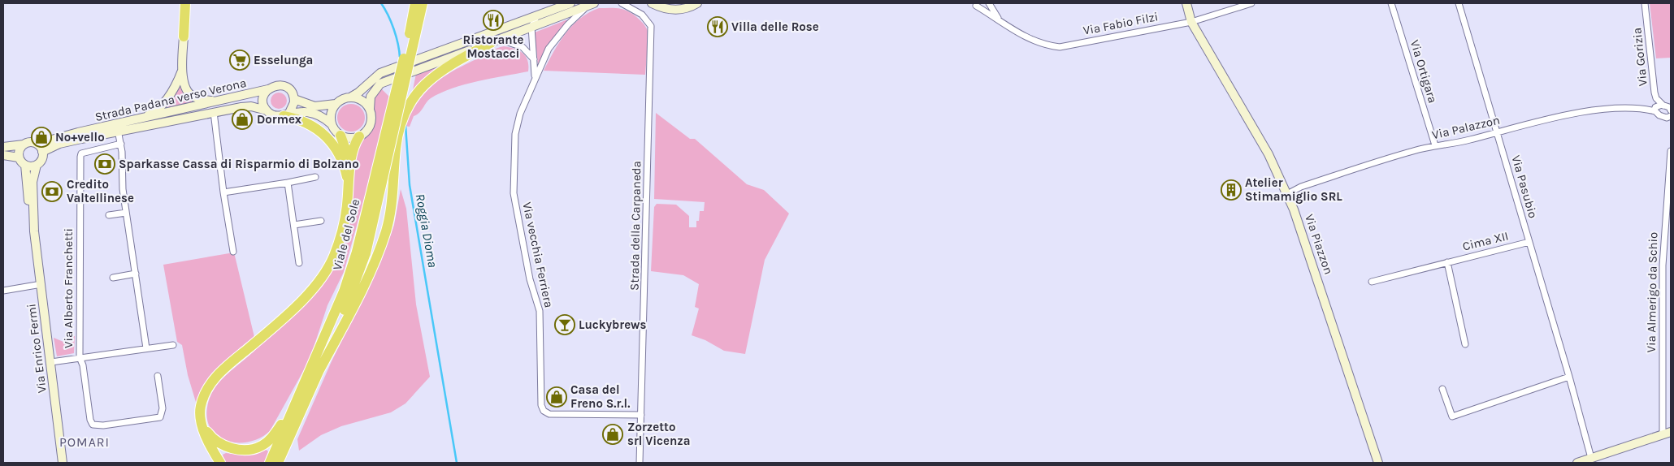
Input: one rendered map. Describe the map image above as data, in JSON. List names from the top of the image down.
{
  "streets": {
    "highway": ["Viale del Sole"],
    "main road": ["Strada Padana verso Verona", "Via Piazzon", "Via Enrico Fermi"],
    "street": [
      "Via Fabio Filzi",
      "Via Gorizia",
      "Via Ortigara",
      "Via Palazzon",
      "Via Pasubio",
      "Strada della Carpaneda",
      "Cima XII",
      "Via vecchia Ferriera",
      "Via Alberto Franchetti",
      "Via Almerigo da Schio"
    ]
  },
  "crossings": [
    ["Via Fabio Filzi", "Via Piazzon"],
    ["Via Ortigara", "Via Palazzon"],
    ["Via Palazzon", "Via Pasubio"],
    ["Via Palazzon", "Via Piazzon"],
    ["Via Pasubio", "Cima XII"],
    ["Strada della Carpaneda", "Via vecchia Ferriera"]
  ],
  "districts": ["POMARI"],
  "water": ["Roggia Dioma"],
  "places": {
    "restaurant": ["Ristorante Mostacci", "Villa delle Rose"],
    "supermarket": ["Esselunga"],
    "shop": [
      "Dormex",
      "No+vello",
      "Casa del Freno S.r.l.",
      "Zorzetto srl Vicenza"
    ],
    "bank": ["Sparkasse Cassa di Risparmio di Bolzano", "Credito Valtellinese"],
    "building": ["Atelier Stimamiglio SRL"],
    "bar": ["Luckybrews"]
  }
}
